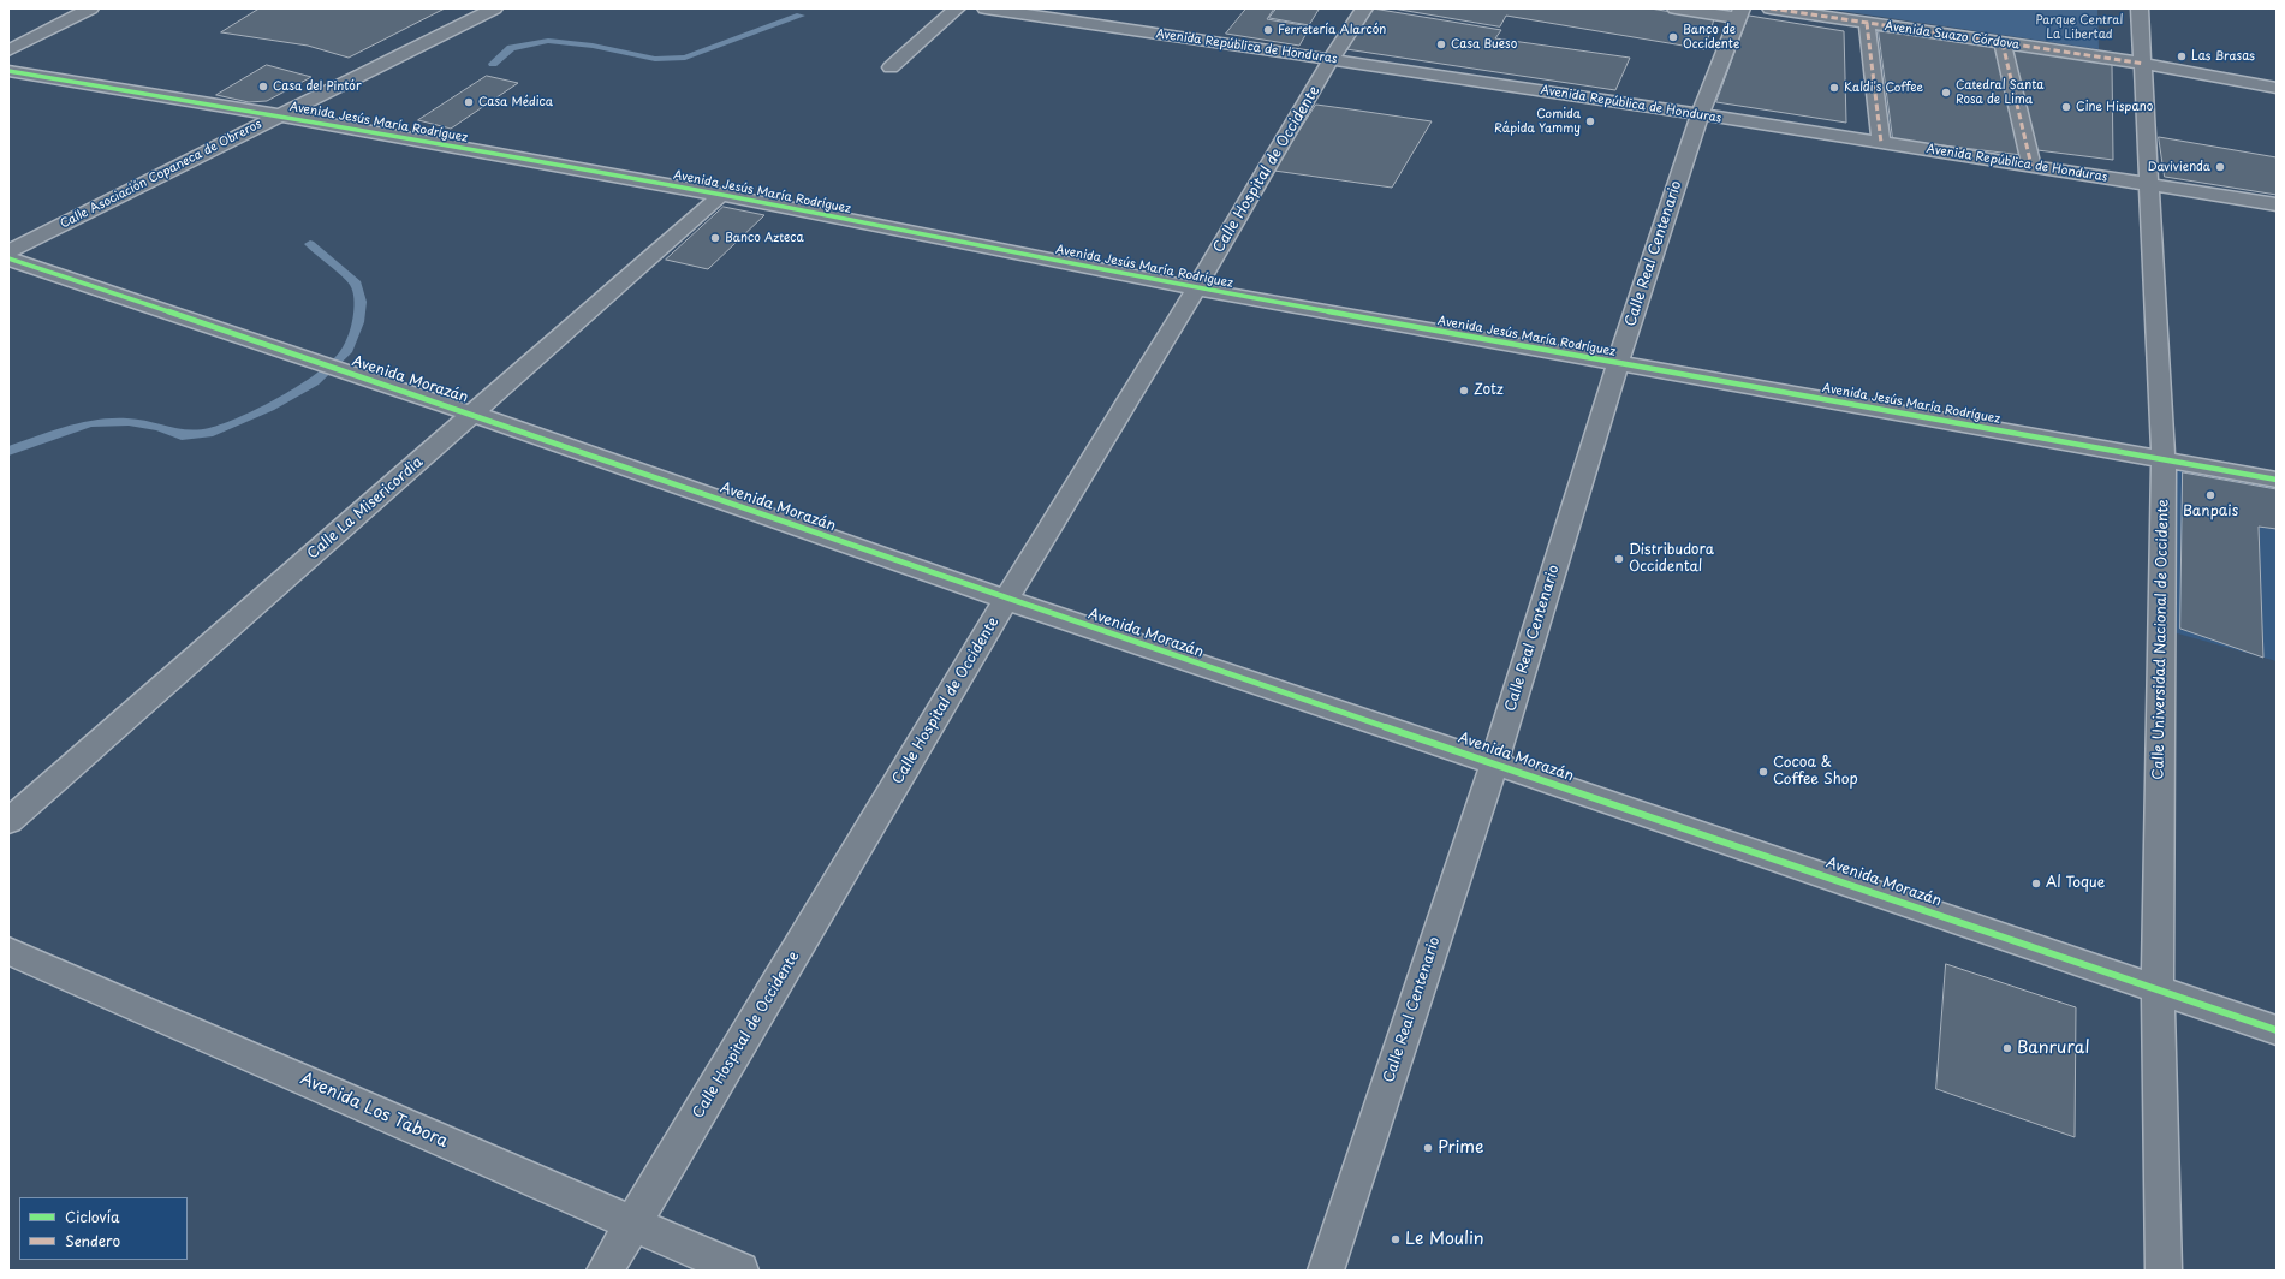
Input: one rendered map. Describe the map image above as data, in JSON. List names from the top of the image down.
{
  "streets": {
    "street": [
      "Avenida Suazo Córdova",
      "Avenida República de Honduras",
      "Avenida Jesús María Rodríguez",
      "Calle Hospital de Occidente",
      "Calle Asociación Copaneca de Obreros",
      "Calle Real Centenario",
      "Avenida Morazán",
      "Calle La Misericordia",
      "Calle Universidad Nacional de Occidente",
      "Avenida Los Tabora"
    ]
  },
  "crossings": [
    ["Avenida Suazo Córdova", "Calle Universidad Nacional de Occidente"],
    ["Avenida República de Honduras", "Calle Hospital de Occidente"],
    ["Avenida República de Honduras", "Calle Real Centenario"],
    ["Avenida República de Honduras", "Calle Universidad Nacional de Occidente"],
    ["Avenida Jesús María Rodríguez", "Calle Hospital de Occidente"],
    ["Avenida Jesús María Rodríguez", "Calle Asociación Copaneca de Obreros"],
    ["Avenida Jesús María Rodríguez", "Calle Real Centenario"],
    ["Avenida Jesús María Rodríguez", "Calle La Misericordia"],
    ["Avenida Jesús María Rodríguez", "Calle Universidad Nacional de Occidente"],
    ["Calle Hospital de Occidente", "Avenida Morazán"],
    ["Calle Hospital de Occidente", "Avenida Los Tabora"],
    ["Calle Real Centenario", "Avenida Morazán"],
    ["Avenida Morazán", "Calle La Misericordia"],
    ["Avenida Morazán", "Calle Universidad Nacional de Occidente"]
  ],
  "parks": ["Parque Central La Libertad"],
  "places": [
    "Ferretería Alarcón",
    "Banco de Occidente",
    "Casa Bueso",
    "Las Brasas",
    "Casa del Pintór",
    "Kaldi's Coffee",
    "Catedral Santa Rosa de Lima",
    "Casa Médica",
    "Cine Hispano",
    "Comida Rápida Yammy",
    "Davivienda",
    "Banco Azteca",
    "Zotz",
    "Banpais",
    "Distribudora Occidental",
    "Cocoa & Coffee Shop",
    "Al Toque",
    "Banrural",
    "Prime",
    "Le Moulin"
  ],
  "legend": ["Ciclovía", "Sendero"]
}
